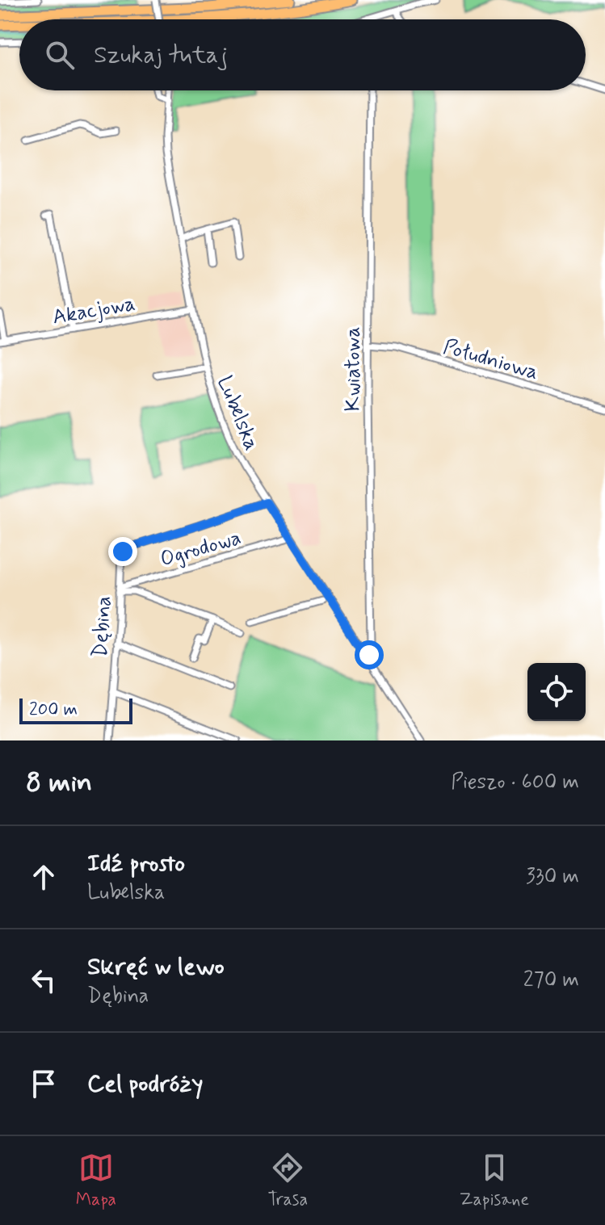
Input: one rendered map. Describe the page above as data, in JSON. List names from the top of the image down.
{
  "streets": {
    "street": [
      "Akacjowa",
      "Południowa",
      "Kwiatowa",
      "Lubelska",
      "Ogrodowa",
      "Dębina"
    ]
  },
  "crossings": [
    ["Akacjowa", "Lubelska"],
    ["Południowa", "Kwiatowa"],
    ["Kwiatowa", "Lubelska"],
    ["Lubelska", "Ogrodowa"],
    ["Lubelska", "Dębina"],
    ["Ogrodowa", "Dębina"]
  ],
  "scale_bar": "200 m",
  "page": {
    "search": "Szukaj tutaj",
    "scale": "200 m",
    "heading": ["8 min", "Pieszo · 600 m"],
    "list": [
      ["Idź prosto", "Lubelska", "330 m"],
      ["Skręć w lewo", "Dębina", "270 m"],
      "Cel podróży"
    ],
    "nav": ["Mapa", "Trasa", "Zapisane"]
  }
}
